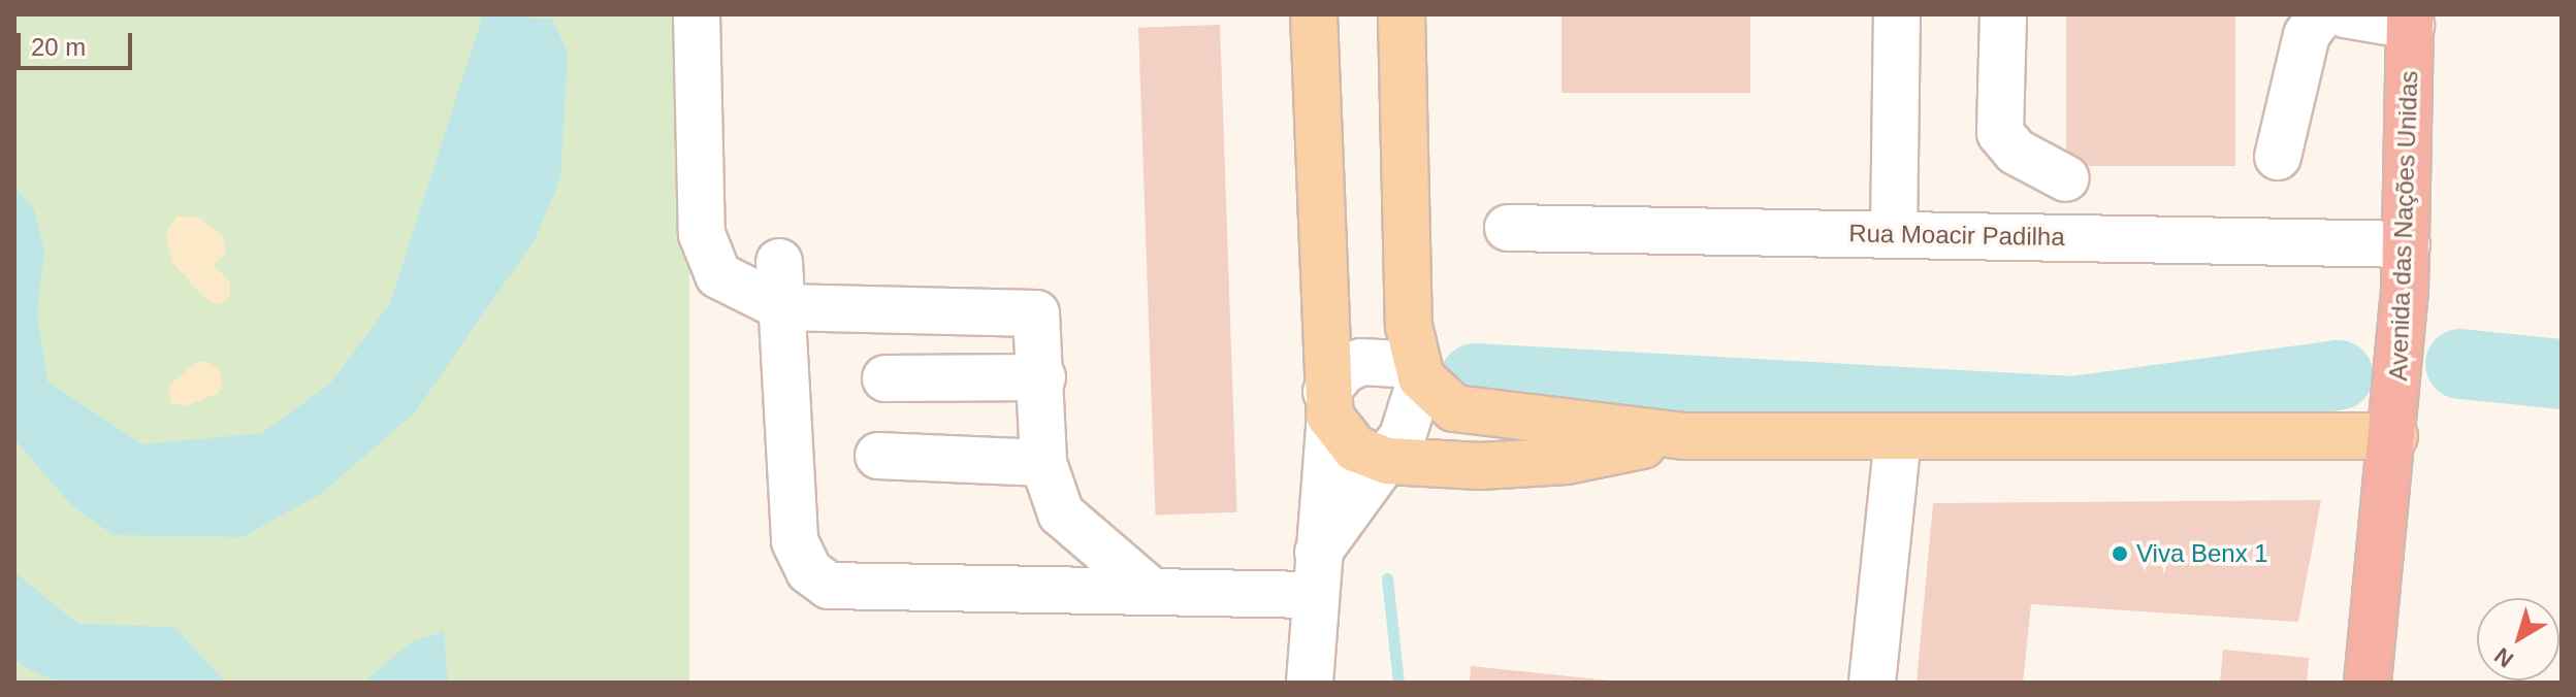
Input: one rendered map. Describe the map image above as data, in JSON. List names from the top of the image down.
{
  "streets": {
    "highway": ["Avenida das Nações Unidas"],
    "street": ["Rua Moacir Padilha"]
  },
  "crossings": [
    ["Avenida das Nações Unidas", "Rua Moacir Padilha"]
  ],
  "places": ["Viva Benx 1"],
  "scale_bar": "20 m",
  "north": "bottom left"
}
